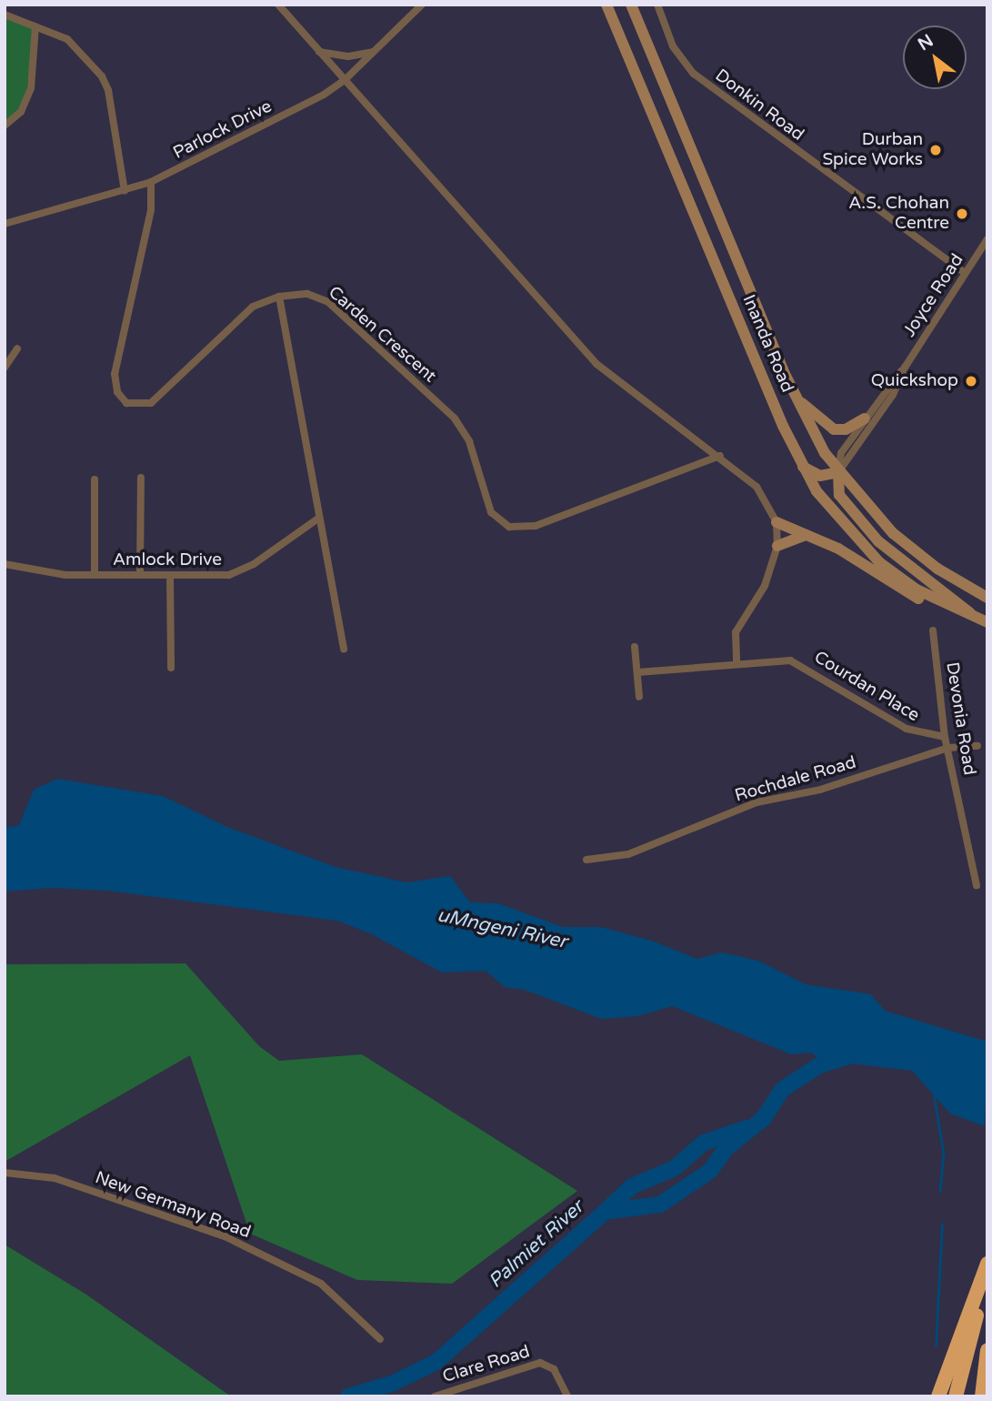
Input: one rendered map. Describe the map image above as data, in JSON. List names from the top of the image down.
{
  "streets": {
    "main road": ["Inanda Road"],
    "street": [
      "Donkin Road",
      "Parlock Drive",
      "Joyce Road",
      "Carden Crescent",
      "Amlock Drive",
      "Courdan Place",
      "Devonia Road",
      "Rochdale Road",
      "New Germany Road",
      "Clare Road"
    ]
  },
  "crossings": [
    ["Donkin Road", "Joyce Road"],
    ["Parlock Drive", "Carden Crescent"],
    ["Joyce Road", "Inanda Road"],
    ["Courdan Place", "Devonia Road"],
    ["Devonia Road", "Rochdale Road"]
  ],
  "water": ["uMngeni River", "Palmiet River"],
  "places": ["Durban Spice Works", "A.S. Chohan Centre", "Quickshop"],
  "north": "top left"
}
